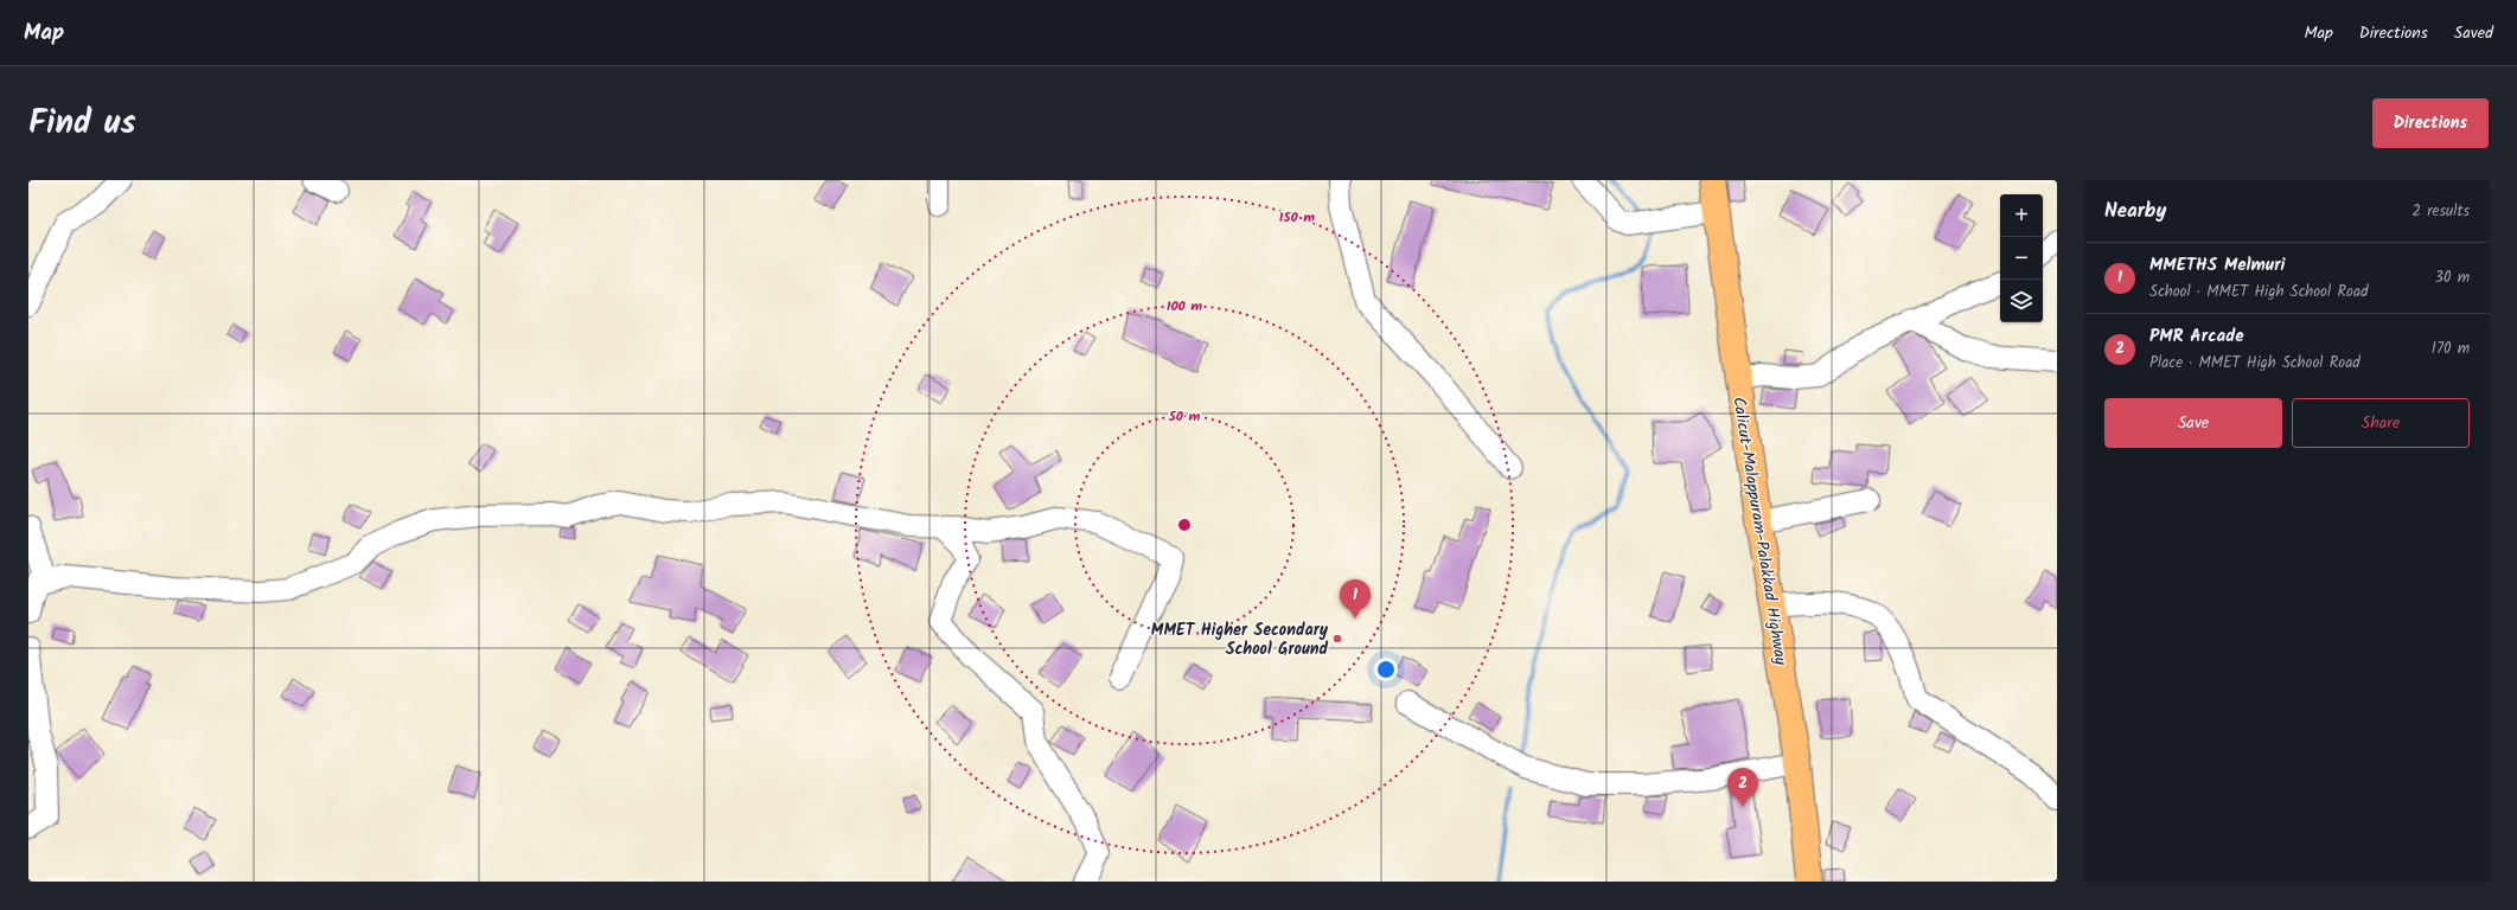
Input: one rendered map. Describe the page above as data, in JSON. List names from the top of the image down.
{
  "streets": {
    "highway": ["Calicut-Malappuram-Palakkad Highway"]
  },
  "places": ["MMET Higher Secondary School Ground"],
  "page": {
    "header": "Map",
    "nav": ["Map", "Directions", "Saved"],
    "title": "Find us",
    "buttons": [
      "Directions",
      ["Save", "Share"]
    ],
    "heading": ["Nearby", "2 results"],
    "map_buttons": ["+", "−"],
    "list": [
      {
        "mark": "1",
        "name": "MMETHS Melmuri",
        "note": "School · MMET High School Road",
        "value": "30 m"
      },
      {
        "mark": "2",
        "name": "PMR Arcade",
        "note": "Place · MMET High School Road",
        "value": "170 m"
      }
    ],
    "pins": ["1", "2"]
  },
  "rings": ["150 m", "100 m", "50 m"]
}
